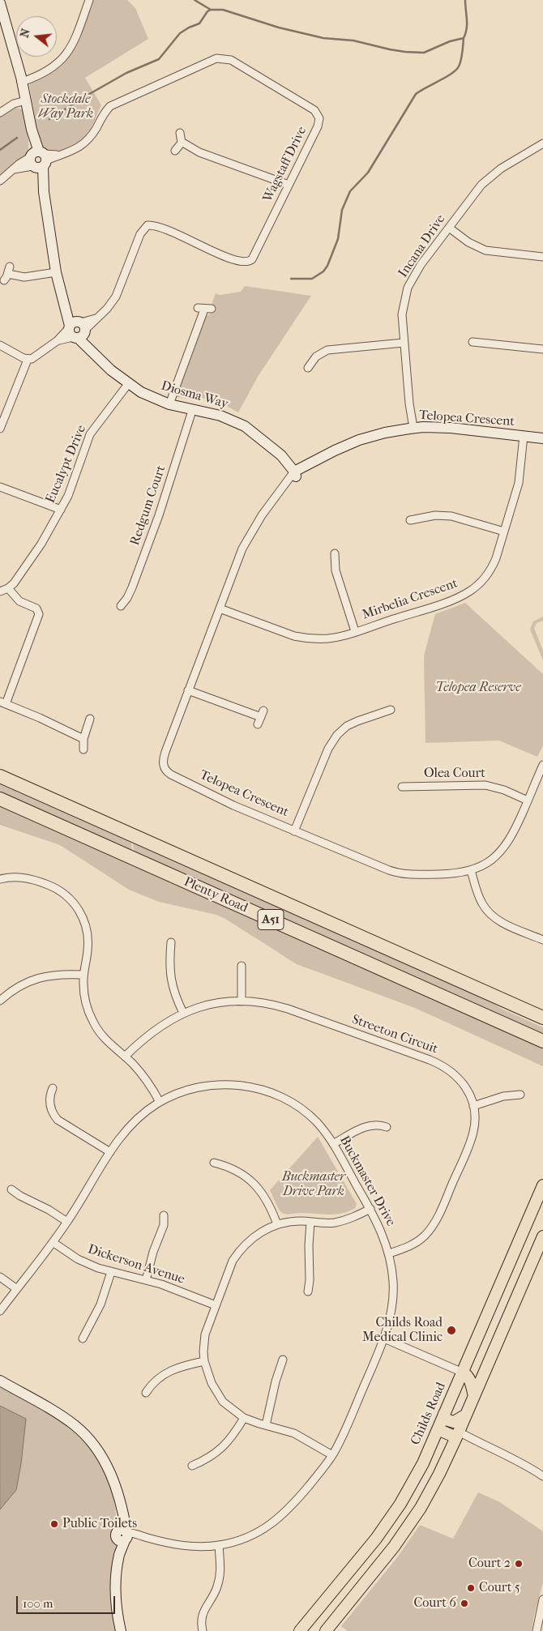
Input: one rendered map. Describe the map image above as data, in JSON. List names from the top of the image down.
{
  "streets": {
    "highway": ["Plenty Road", "A51"],
    "main road": ["Childs Road"],
    "street": [
      "Wagstaff Drive",
      "Incana Drive",
      "Diosma Way",
      "Telopea Crescent",
      "Eucalypt Drive",
      "Redgum Court",
      "Mirbelia Crescent",
      "Olea Court",
      "Streeton Circuit",
      "Buckmaster Drive",
      "Dickerson Avenue"
    ]
  },
  "crossings": [
    ["Wagstaff Drive", "Diosma Way"],
    ["Incana Drive", "Telopea Crescent"],
    ["Diosma Way", "Telopea Crescent"],
    ["Diosma Way", "Eucalypt Drive"],
    ["Diosma Way", "Redgum Court"],
    ["Telopea Crescent", "Mirbelia Crescent"],
    ["Telopea Crescent", "Olea Court"],
    ["Streeton Circuit", "Buckmaster Drive"],
    ["Buckmaster Drive", "Dickerson Avenue"]
  ],
  "parks": ["Stockdale Way Park", "Telopea Reserve", "Buckmaster Drive Park"],
  "places": [
    "Childs Road Medical Clinic",
    "Public Toilets",
    "Court 2",
    "Court 5",
    "Court 6"
  ],
  "scale_bar": "100 m",
  "north": "left"
}
